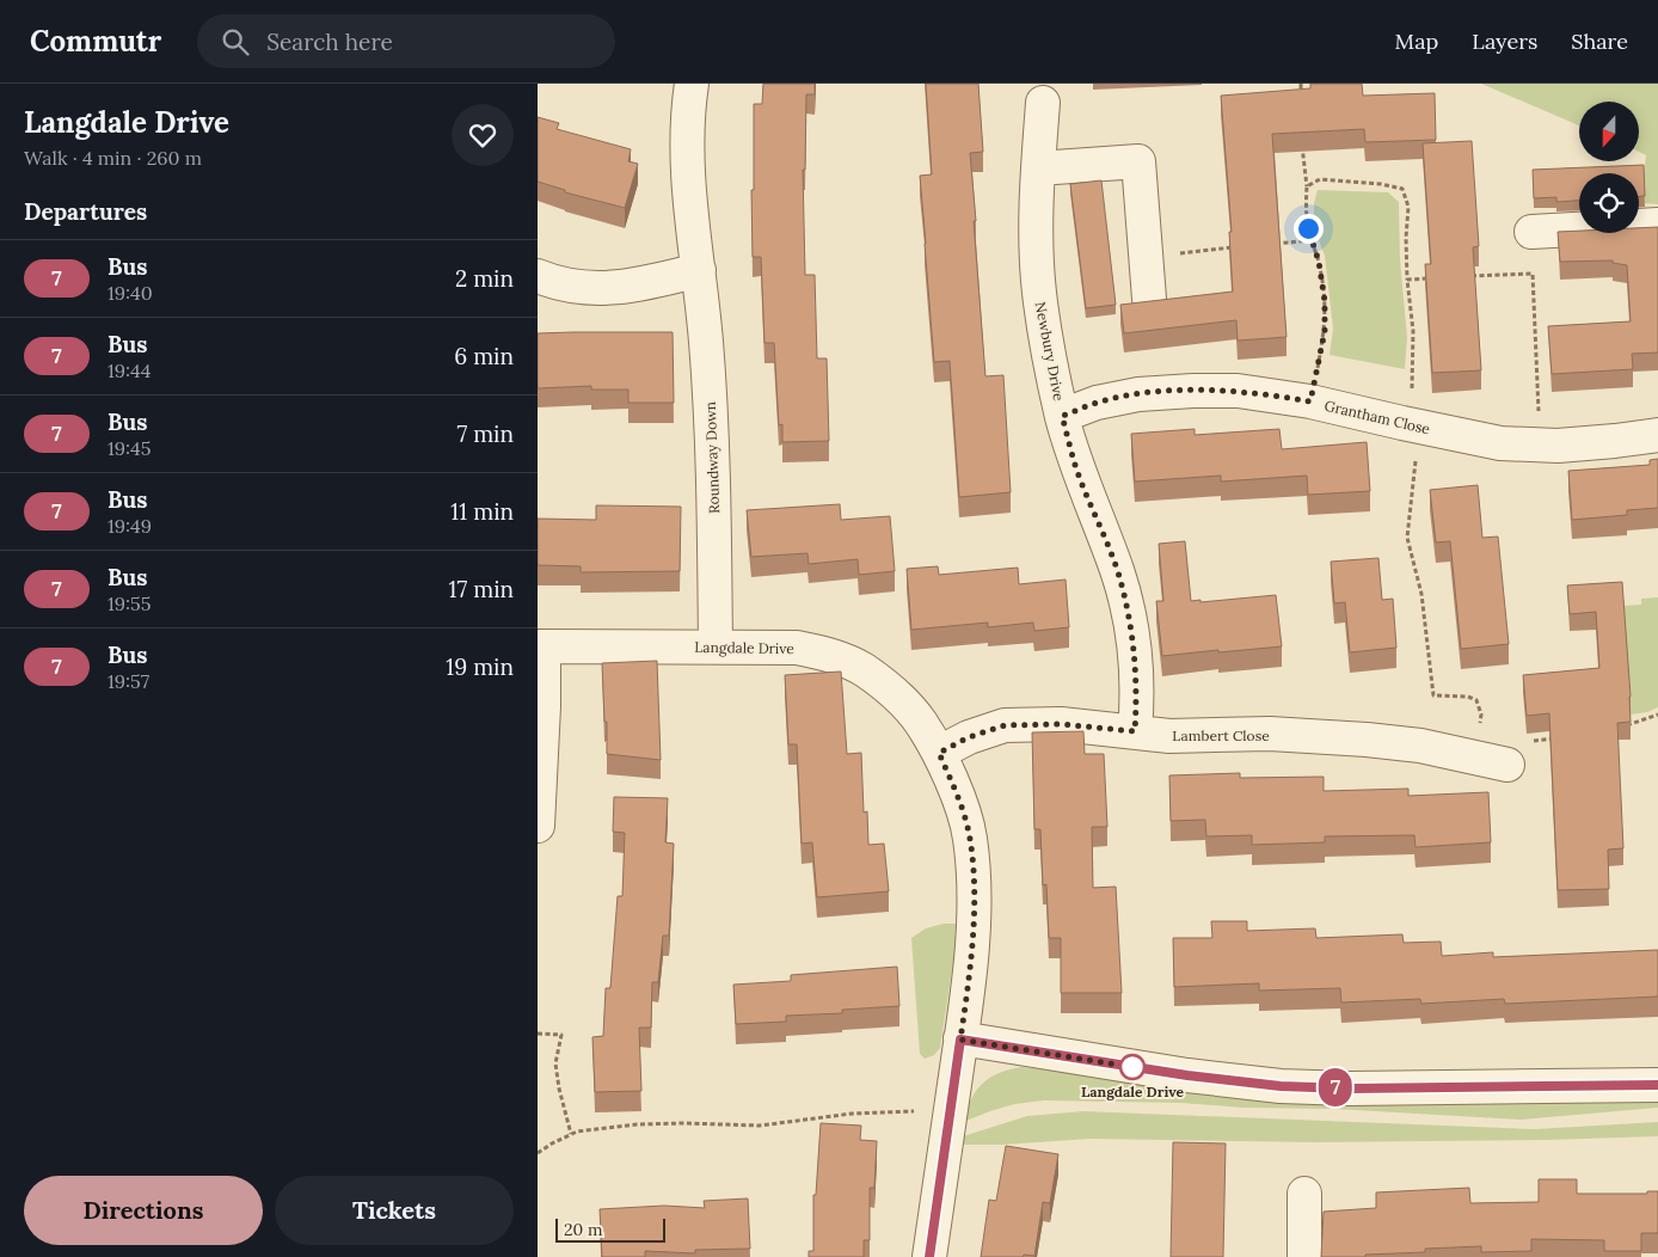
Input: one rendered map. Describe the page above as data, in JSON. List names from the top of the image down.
{
  "streets": {
    "street": [
      "Newbury Drive",
      "Grantham Close",
      "Roundway Down",
      "Langdale Drive",
      "Lambert Close"
    ]
  },
  "crossings": [
    ["Newbury Drive", "Grantham Close"],
    ["Newbury Drive", "Lambert Close"],
    ["Roundway Down", "Langdale Drive"],
    ["Langdale Drive", "Lambert Close"]
  ],
  "places": ["Langdale Drive"],
  "lines": ["bus line 7"],
  "scale_bar": "20 m",
  "north": "bottom",
  "page": {
    "header": "Commutr",
    "search": "Search here",
    "nav": ["Map", "Layers", "Share"],
    "heading": [
      ["Langdale Drive", "Walk · 4 min · 260 m"],
      "Departures"
    ],
    "on_map": "7",
    "list": [
      {
        "mark": "7",
        "name": "Bus",
        "note": "19:40",
        "value": "2 min"
      },
      {
        "mark": "7",
        "name": "Bus",
        "note": "19:44",
        "value": "6 min"
      },
      {
        "mark": "7",
        "name": "Bus",
        "note": "19:45",
        "value": "7 min"
      },
      {
        "mark": "7",
        "name": "Bus",
        "note": "19:49",
        "value": "11 min"
      },
      {
        "mark": "7",
        "name": "Bus",
        "note": "19:55",
        "value": "17 min"
      },
      {
        "mark": "7",
        "name": "Bus",
        "note": "19:57",
        "value": "19 min"
      }
    ],
    "buttons": ["Directions", "Tickets"],
    "scale": "20 m"
  }
}
